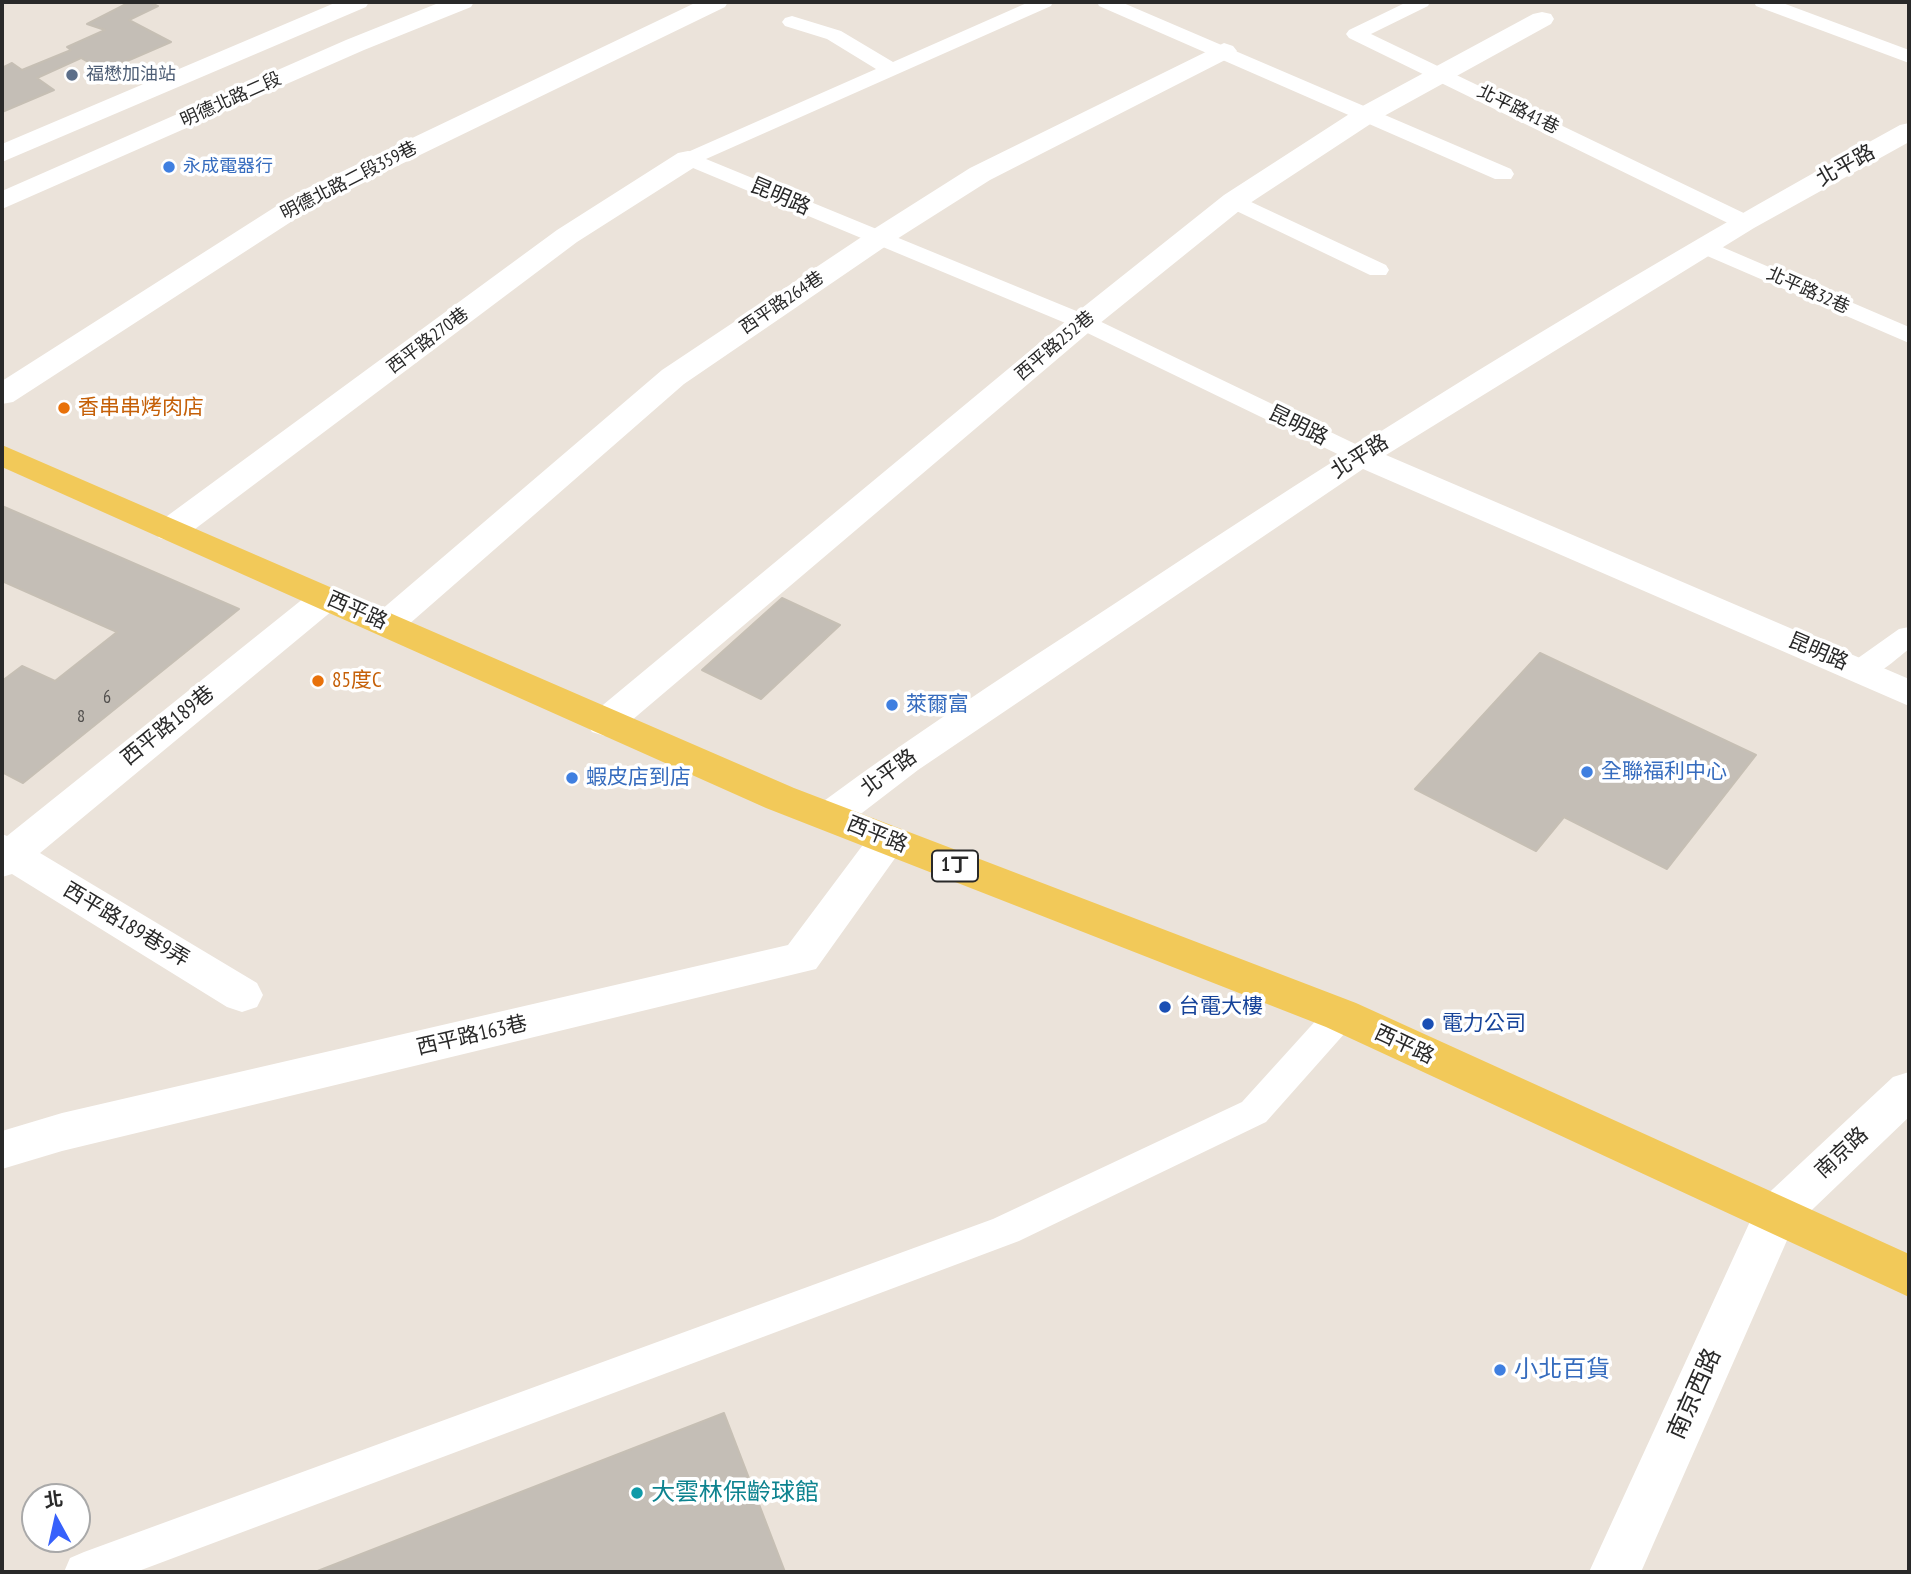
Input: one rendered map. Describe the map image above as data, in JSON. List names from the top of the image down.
{
  "streets": {
    "main road": ["西平路", "1丁"],
    "street": [
      "明德北路二段",
      "北平路",
      "明德北路二段359巷",
      "昆明路",
      "西平路264巷",
      "西平路270巷",
      "西平路252巷",
      "西平路189巷",
      "西平路189巷9弄",
      "西平路163巷",
      "南京路",
      "南京西路"
    ],
    "lane": ["北平路41巷", "北平路32巷"]
  },
  "crossings": [
    ["北平路41巷", "北平路"],
    ["北平路41巷", "西平路252巷"],
    ["北平路", "昆明路"],
    ["北平路", "北平路32巷"],
    ["北平路", "西平路"],
    ["昆明路", "西平路264巷"],
    ["昆明路", "西平路270巷"],
    ["昆明路", "西平路252巷"],
    ["西平路264巷", "西平路"],
    ["西平路270巷", "西平路"],
    ["西平路252巷", "西平路"],
    ["西平路", "西平路189巷"],
    ["西平路", "西平路163巷"],
    ["西平路", "南京路"],
    ["西平路", "南京西路"],
    ["西平路189巷", "西平路189巷9弄"],
    ["南京路", "南京西路"]
  ],
  "places": [
    "福懋加油站",
    "永成電器行",
    "香串串烤肉店",
    "85度C",
    "萊爾富",
    "全聯福利中心",
    "蝦皮店到店",
    "台電大樓",
    "電力公司",
    "小北百貨",
    "大雲林保齡球館"
  ],
  "house_numbers": ["6", "8"],
  "north": "top"
}
